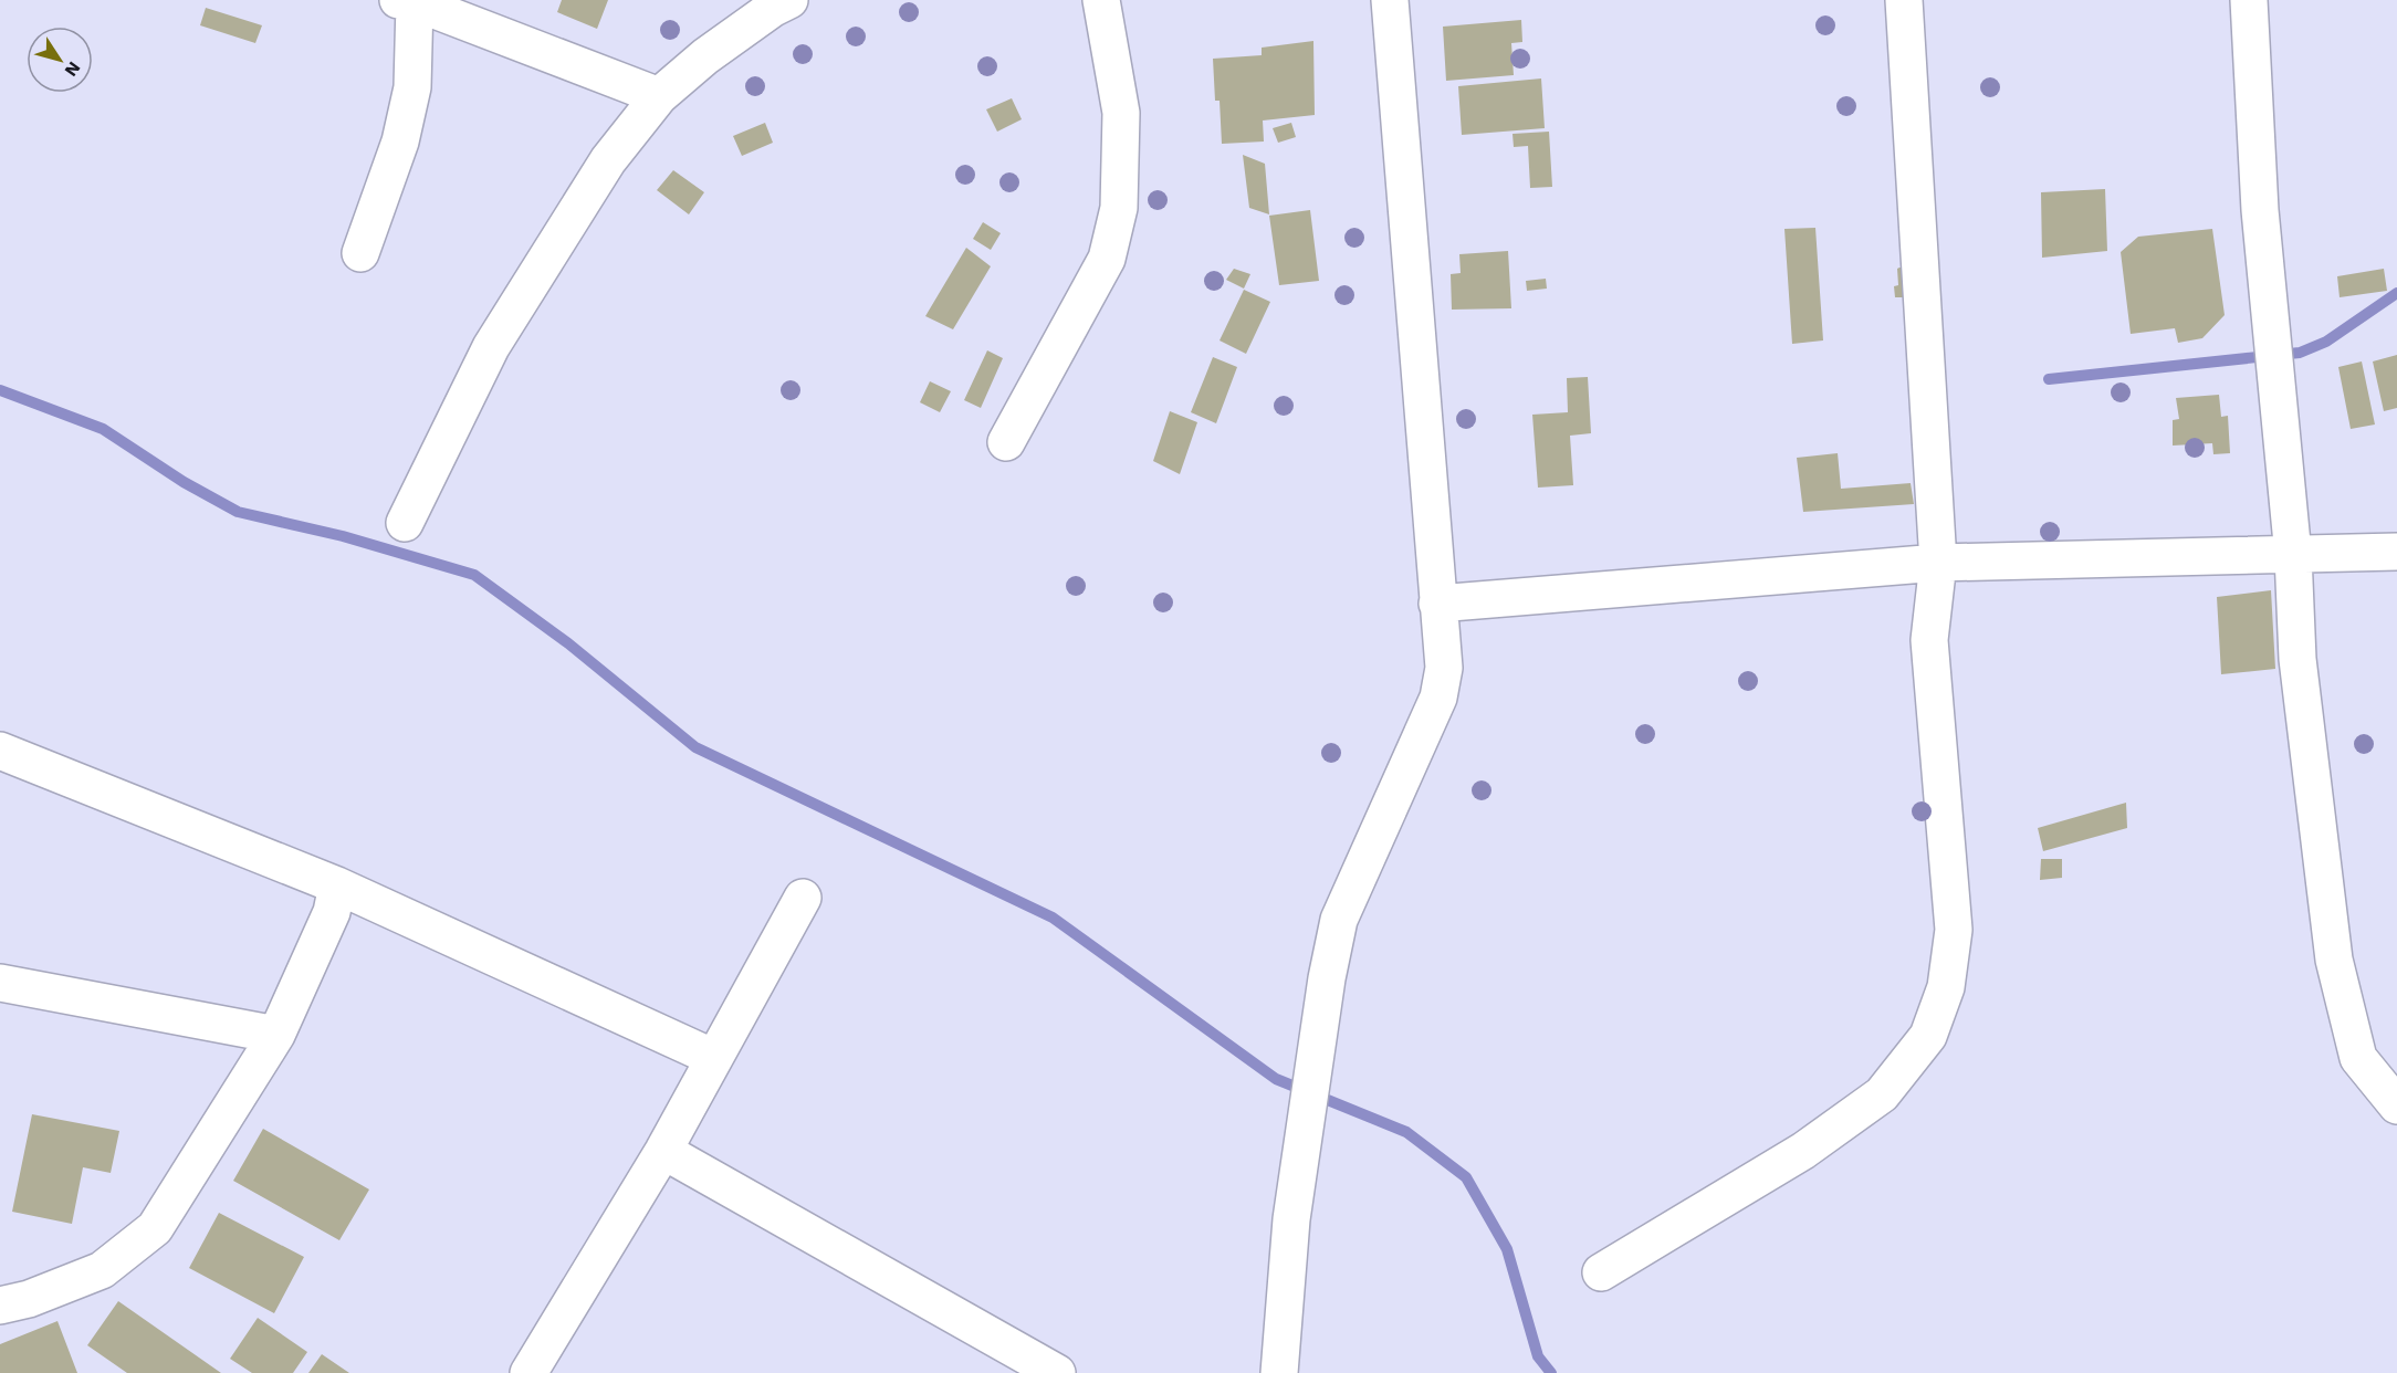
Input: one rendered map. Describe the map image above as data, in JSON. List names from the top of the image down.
{
  "north": "bottom right"
}
